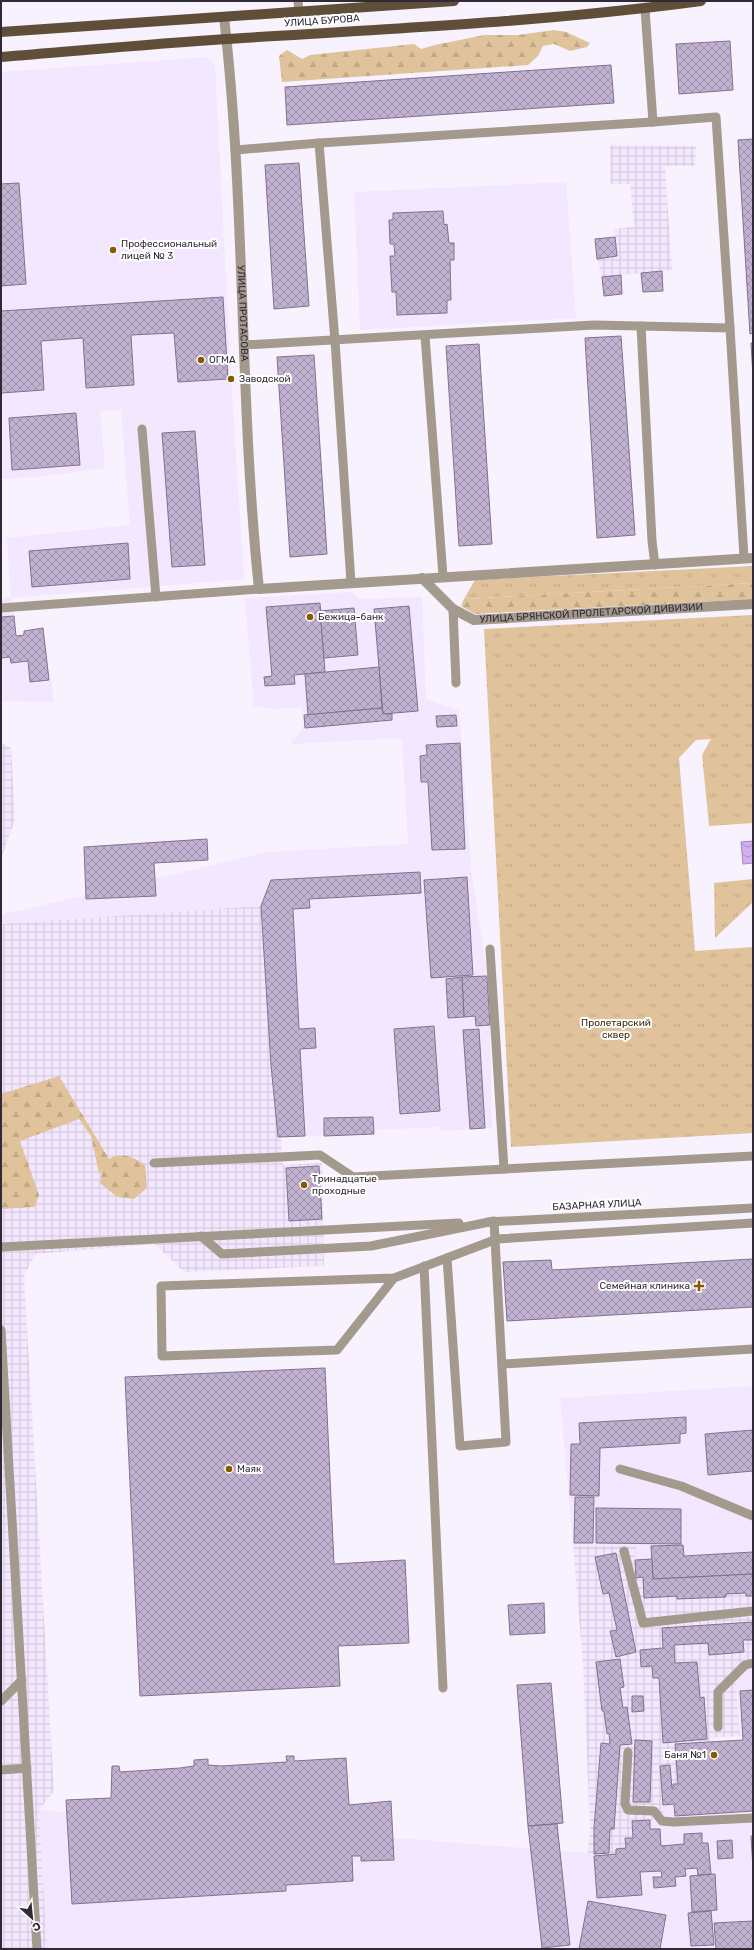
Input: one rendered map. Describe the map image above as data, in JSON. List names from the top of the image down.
{
  "streets": {
    "main road": ["УЛИЦА БУРОВА"],
    "street": ["УЛИЦА ПРОТАСОВА", "УЛИЦА БРЯНСКОЙ ПРОЛЕТАРСКОЙ ДИВИЗИИ"],
    "lane": ["БАЗАРНАЯ УЛИЦА"]
  },
  "crossings": [
    ["УЛИЦА БУРОВА", "УЛИЦА ПРОТАСОВА"]
  ],
  "parks": ["Пролетарский сквер"],
  "places": {
    "other": [
      "Профессиональный лицей № 3",
      "ОГМА",
      "Заводской",
      "Бежица-банк",
      "Тринадцатые проходные",
      "Маяк",
      "Баня №1"
    ],
    "health": ["Семейная клиника"]
  },
  "north": "bottom right"
}
